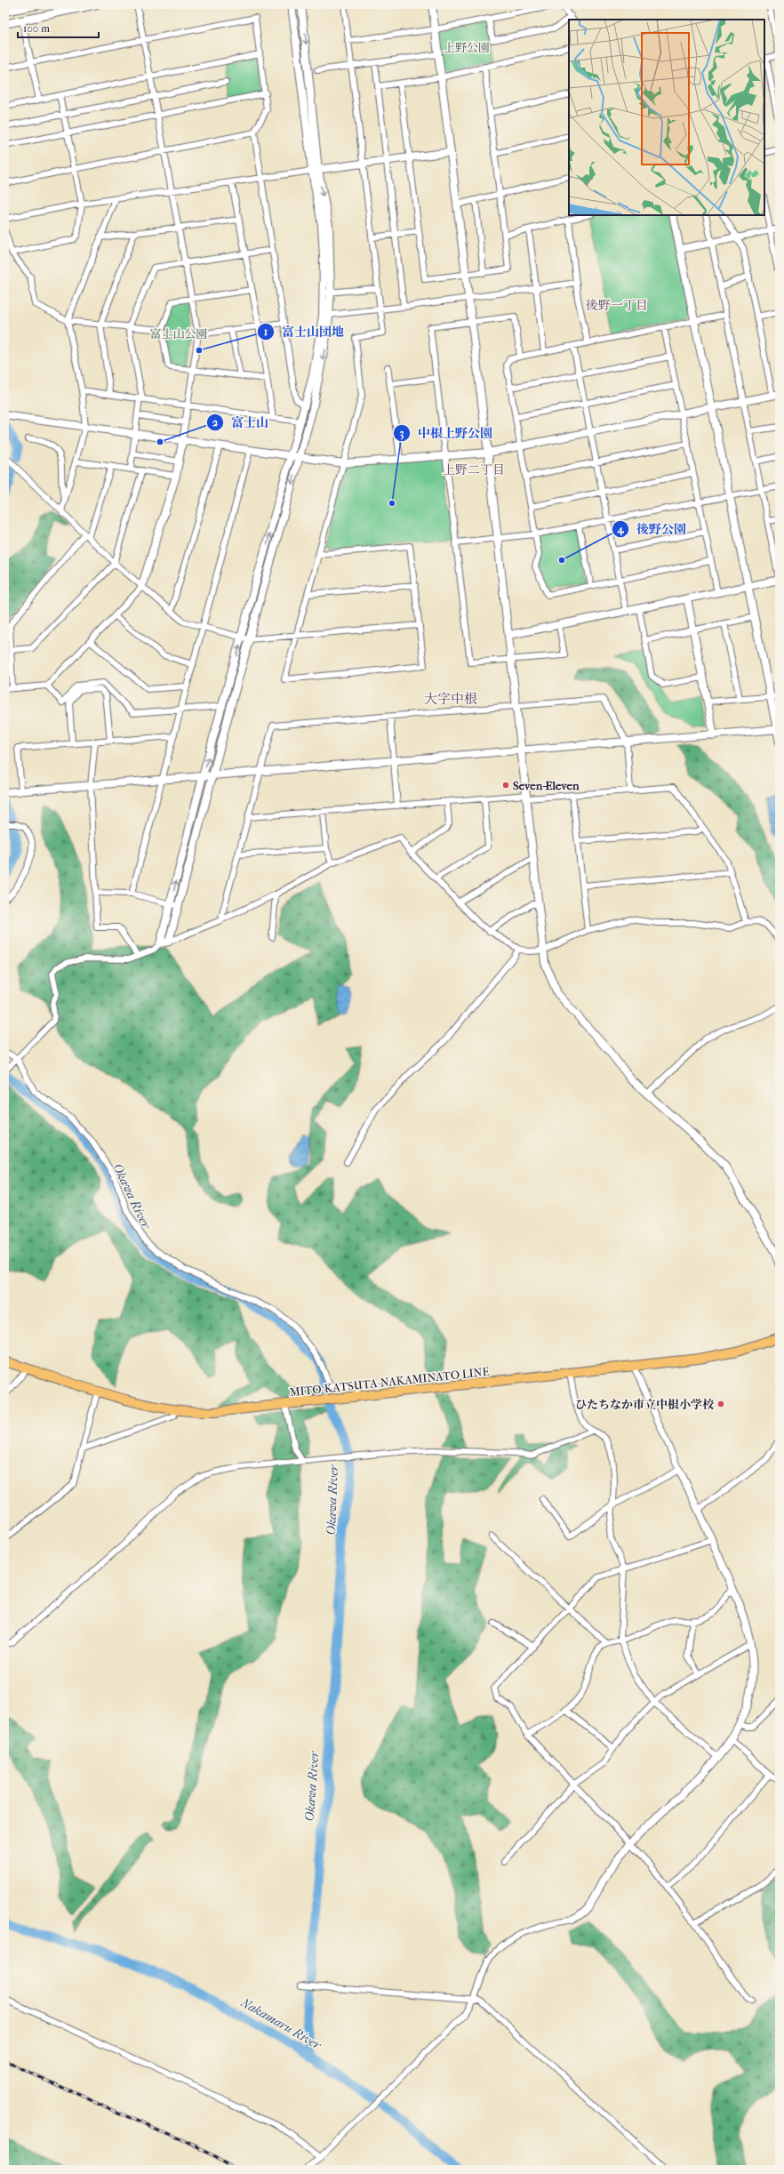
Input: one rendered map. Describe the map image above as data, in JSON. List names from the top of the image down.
{
  "streets": {
    "main road": ["MITO-KATSUTA-NAKAMINATO LINE"]
  },
  "districts": ["後野一丁目", "上野二丁目", "大字中根"],
  "water": ["Okawa River", "Nakamaru River"],
  "parks": ["上野公園", "富士山公園"],
  "places": [
    "富士山団地",
    "富士山",
    "中根上野公園",
    "後野公園",
    "Seven-Eleven",
    "ひたちなか市立中根小学校"
  ],
  "scale_bar": "100 m"
}
